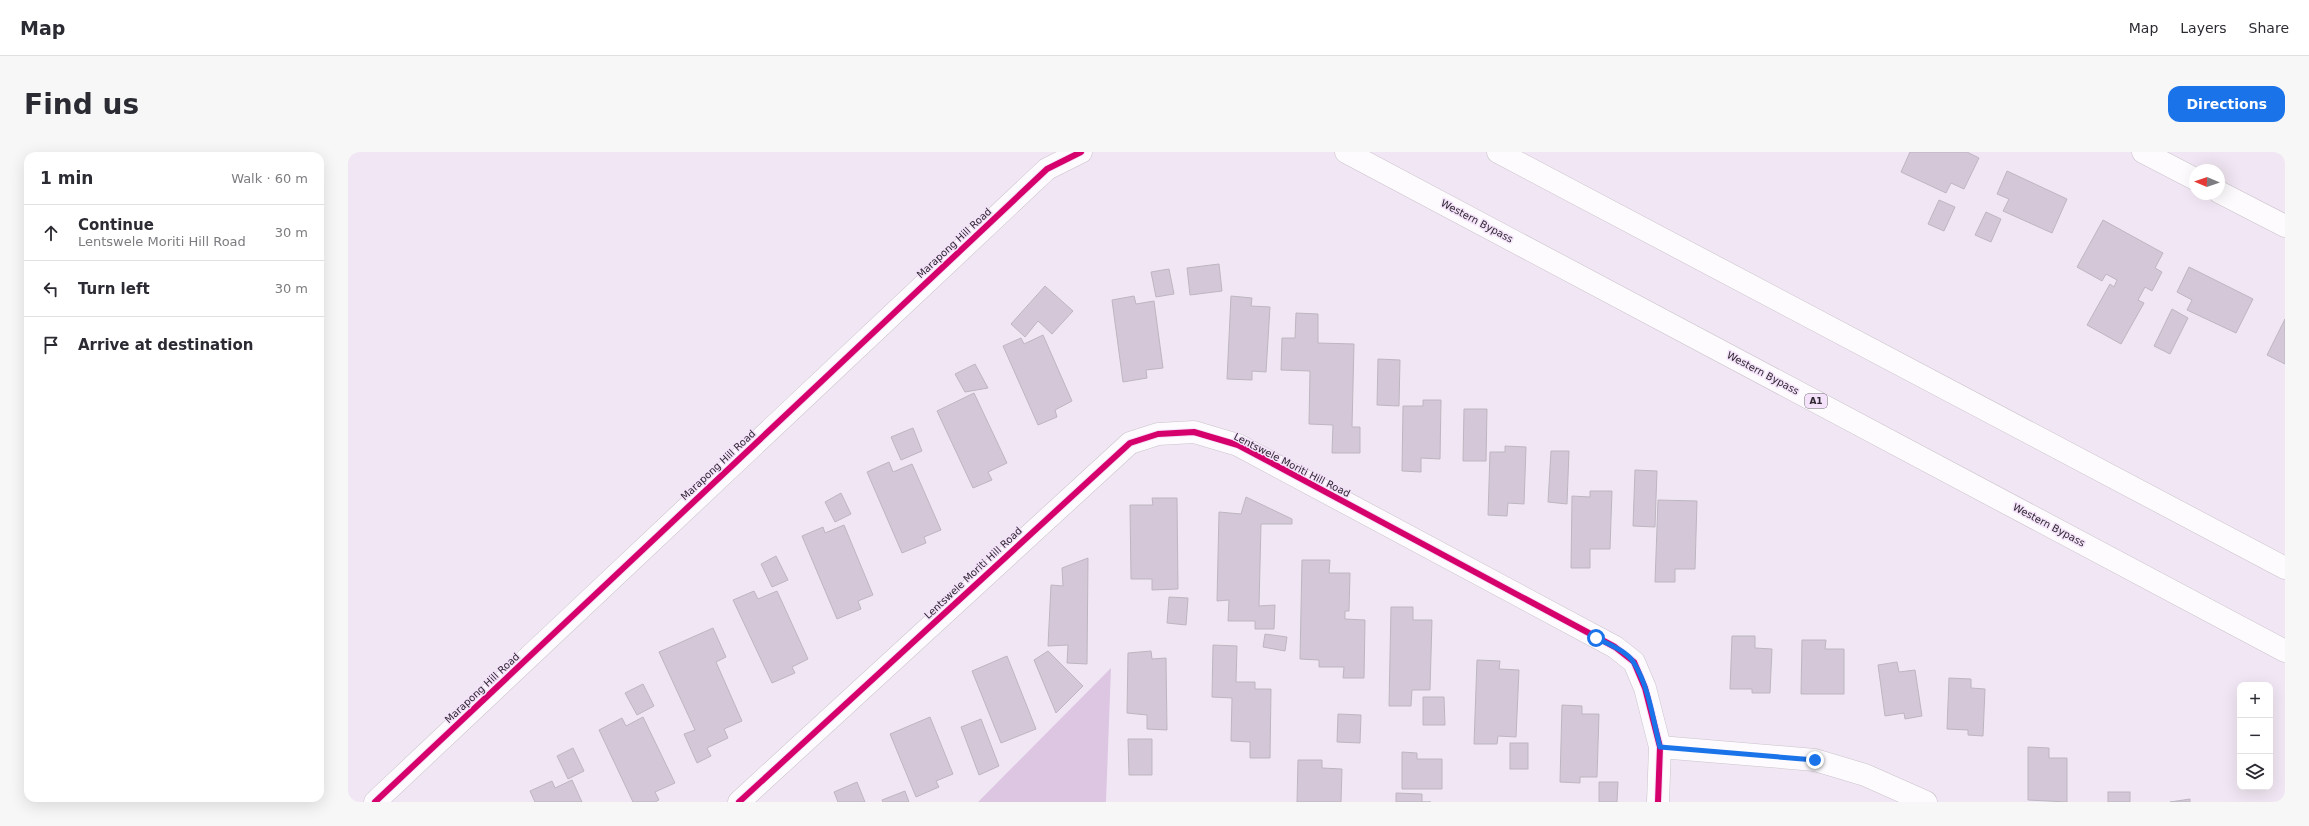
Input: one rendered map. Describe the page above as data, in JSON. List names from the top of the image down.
{
  "streets": {
    "main road": [
      "Western Bypass",
      "Marapong Hill Road",
      "A1",
      "Lentswele Moriti Hill Road"
    ]
  },
  "north": "left",
  "page": {
    "header": "Map",
    "nav": ["Map", "Layers", "Share"],
    "buttons": "Directions",
    "title": "Find us",
    "heading": ["1 min", "Walk · 60 m"],
    "list": [
      ["Continue", "Lentswele Moriti Hill Road", "30 m"],
      ["Turn left", "30 m"],
      "Arrive at destination"
    ],
    "map_buttons": ["+", "−"]
  }
}
